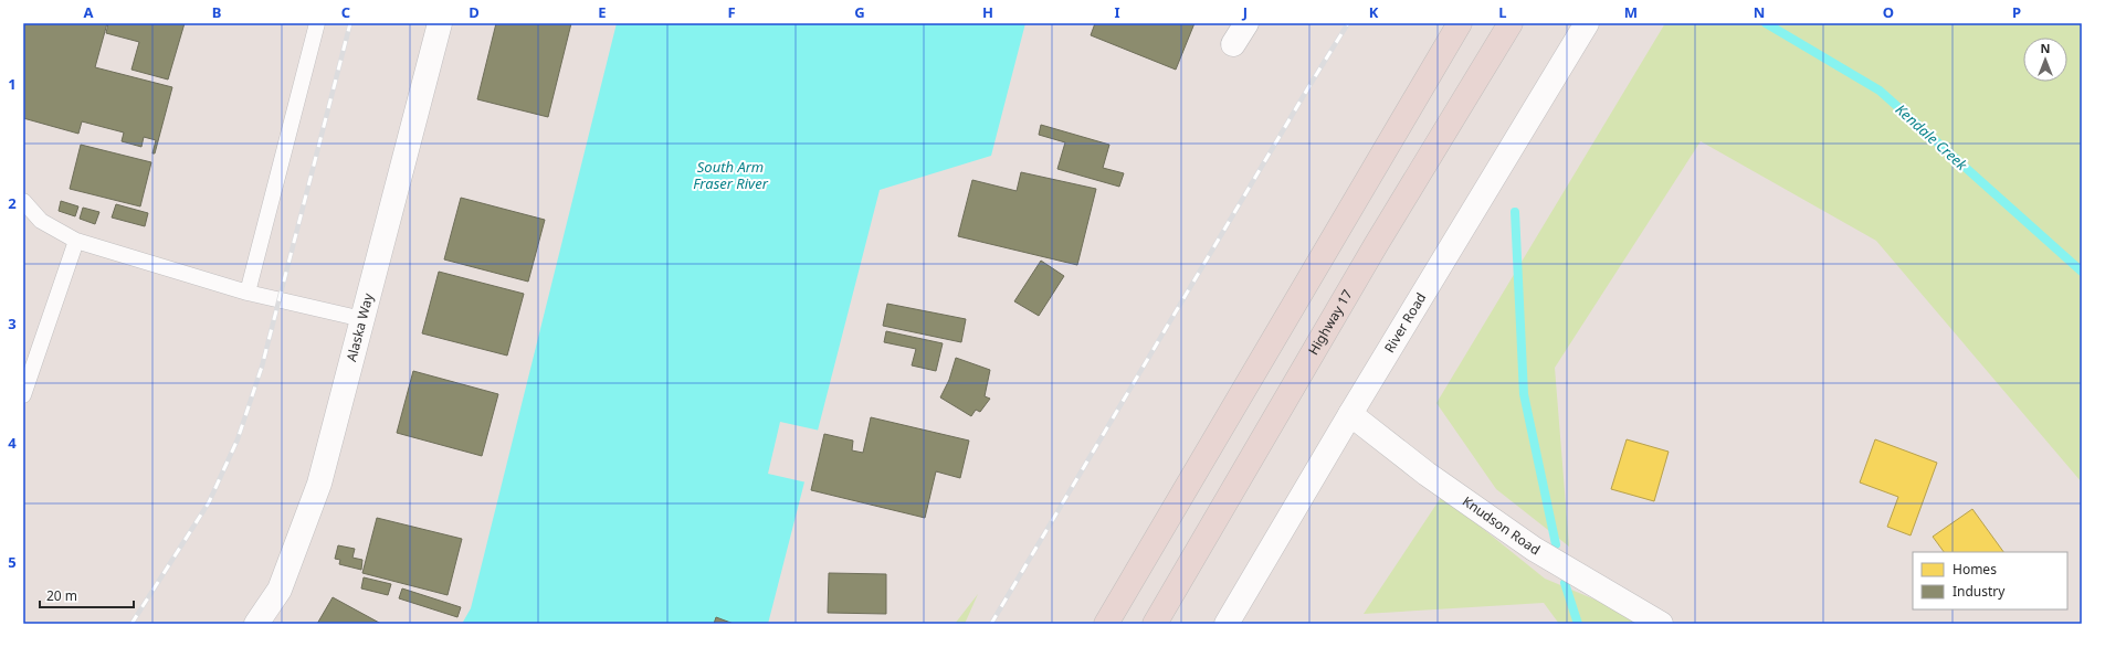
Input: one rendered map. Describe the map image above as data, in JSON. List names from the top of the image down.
{
  "streets": {
    "highway": ["Highway 17"],
    "street": ["River Road", "Alaska Way", "Knudson Road"]
  },
  "crossings": [
    ["River Road", "Knudson Road"]
  ],
  "water": ["Kendale Creek", "South Arm Fraser River"],
  "legend": ["Homes", "Industry"],
  "scale_bar": "20 m",
  "north": "top",
  "grid": {
    "columns": [
      "A",
      "B",
      "C",
      "D",
      "E",
      "F",
      "G",
      "H",
      "I",
      "J",
      "K",
      "L",
      "M",
      "N",
      "O",
      "P"
    ],
    "rows": [
      "1",
      "2",
      "3",
      "4",
      "5"
    ]
  }
}
